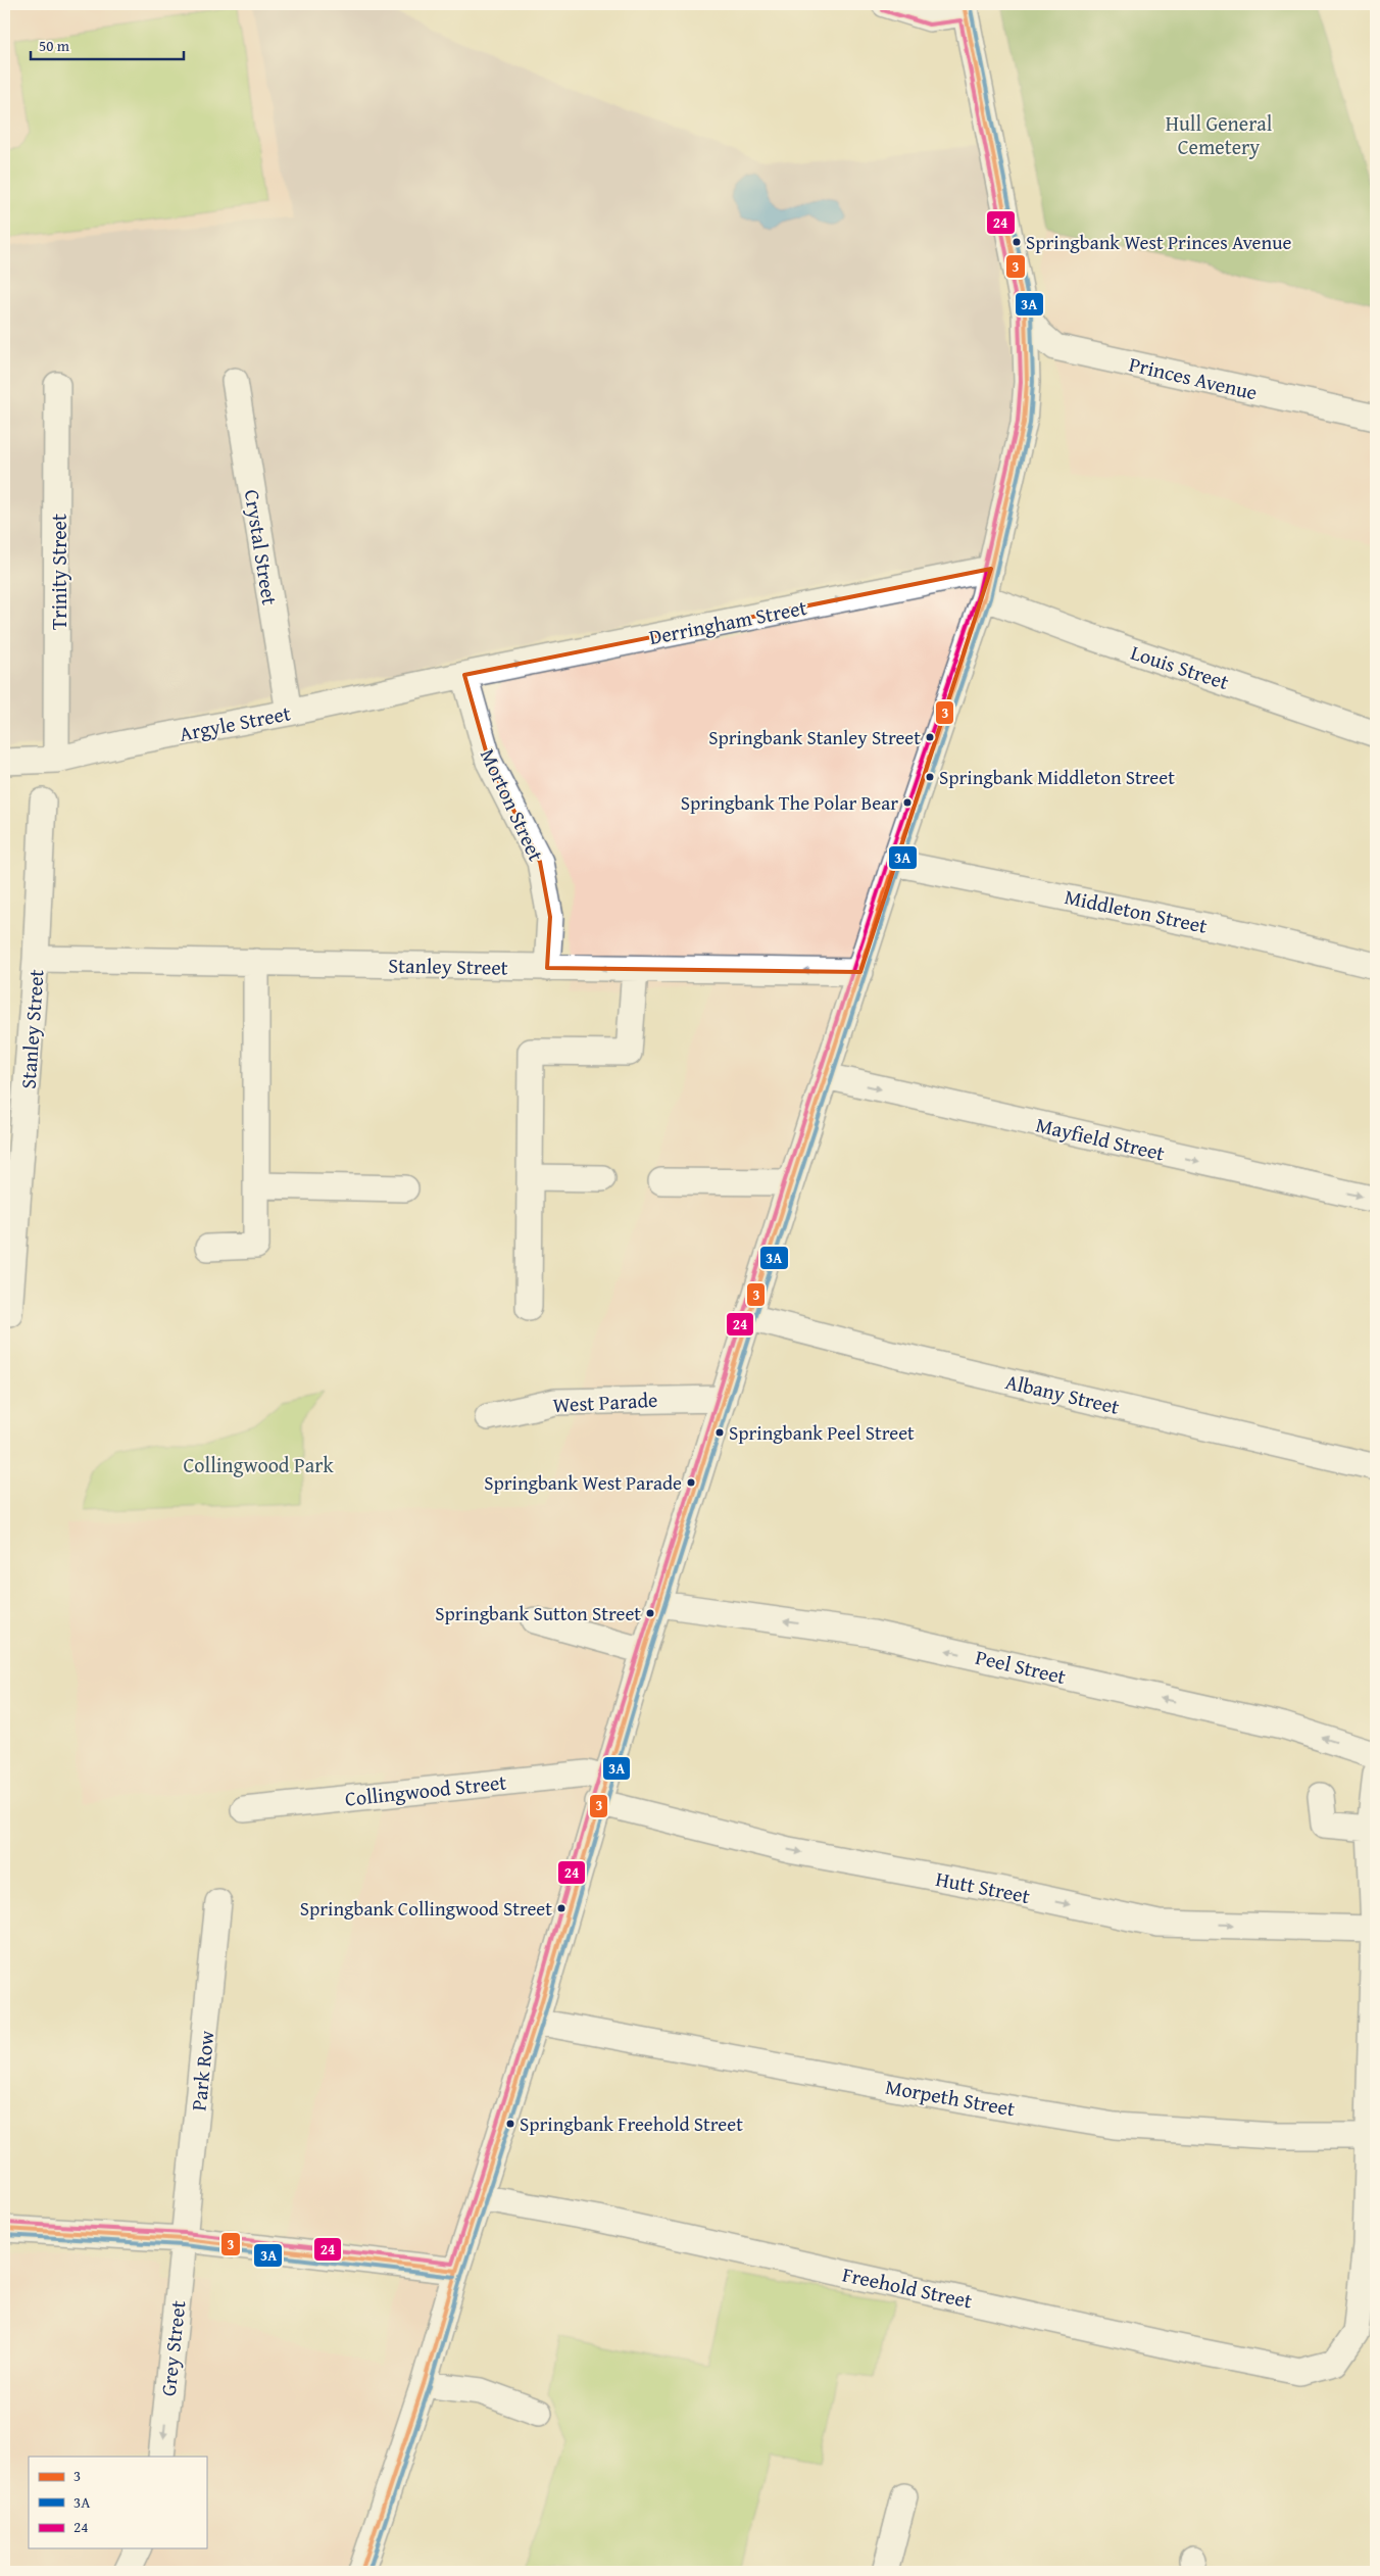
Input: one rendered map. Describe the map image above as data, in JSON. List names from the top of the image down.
{
  "streets": {
    "street": [
      "Princes Avenue",
      "Crystal Street",
      "Trinity Street",
      "Derringham Street",
      "Louis Street",
      "Argyle Street",
      "Morton Street",
      "Middleton Street",
      "Stanley Street",
      "Mayfield Street",
      "Albany Street",
      "West Parade",
      "Peel Street",
      "Collingwood Street",
      "Hutt Street",
      "Park Row",
      "Morpeth Street",
      "Freehold Street",
      "Grey Street"
    ]
  },
  "crossings": [
    ["Crystal Street", "Argyle Street"],
    ["Trinity Street", "Argyle Street"],
    ["Derringham Street", "Argyle Street"],
    ["Derringham Street", "Morton Street"],
    ["Argyle Street", "Morton Street"],
    ["Morton Street", "Stanley Street"],
    ["Collingwood Street", "Hutt Street"],
    ["Park Row", "Grey Street"]
  ],
  "one_way": [
    "Derringham Street",
    "Mayfield Street",
    "Peel Street",
    "Hutt Street",
    "Grey Street"
  ],
  "parks": ["Hull General Cemetery", "Collingwood Park"],
  "places": [
    "Springbank West Princes Avenue",
    "Springbank Stanley Street",
    "Springbank Middleton Street",
    "Springbank The Polar Bear",
    "Springbank Peel Street",
    "Springbank West Parade",
    "Springbank Sutton Street",
    "Springbank Collingwood Street",
    "Springbank Freehold Street"
  ],
  "lines": ["transit line 3", "transit line 3A", "transit line 24"],
  "legend": ["3", "3A", "24"],
  "scale_bar": "50 m"
}
